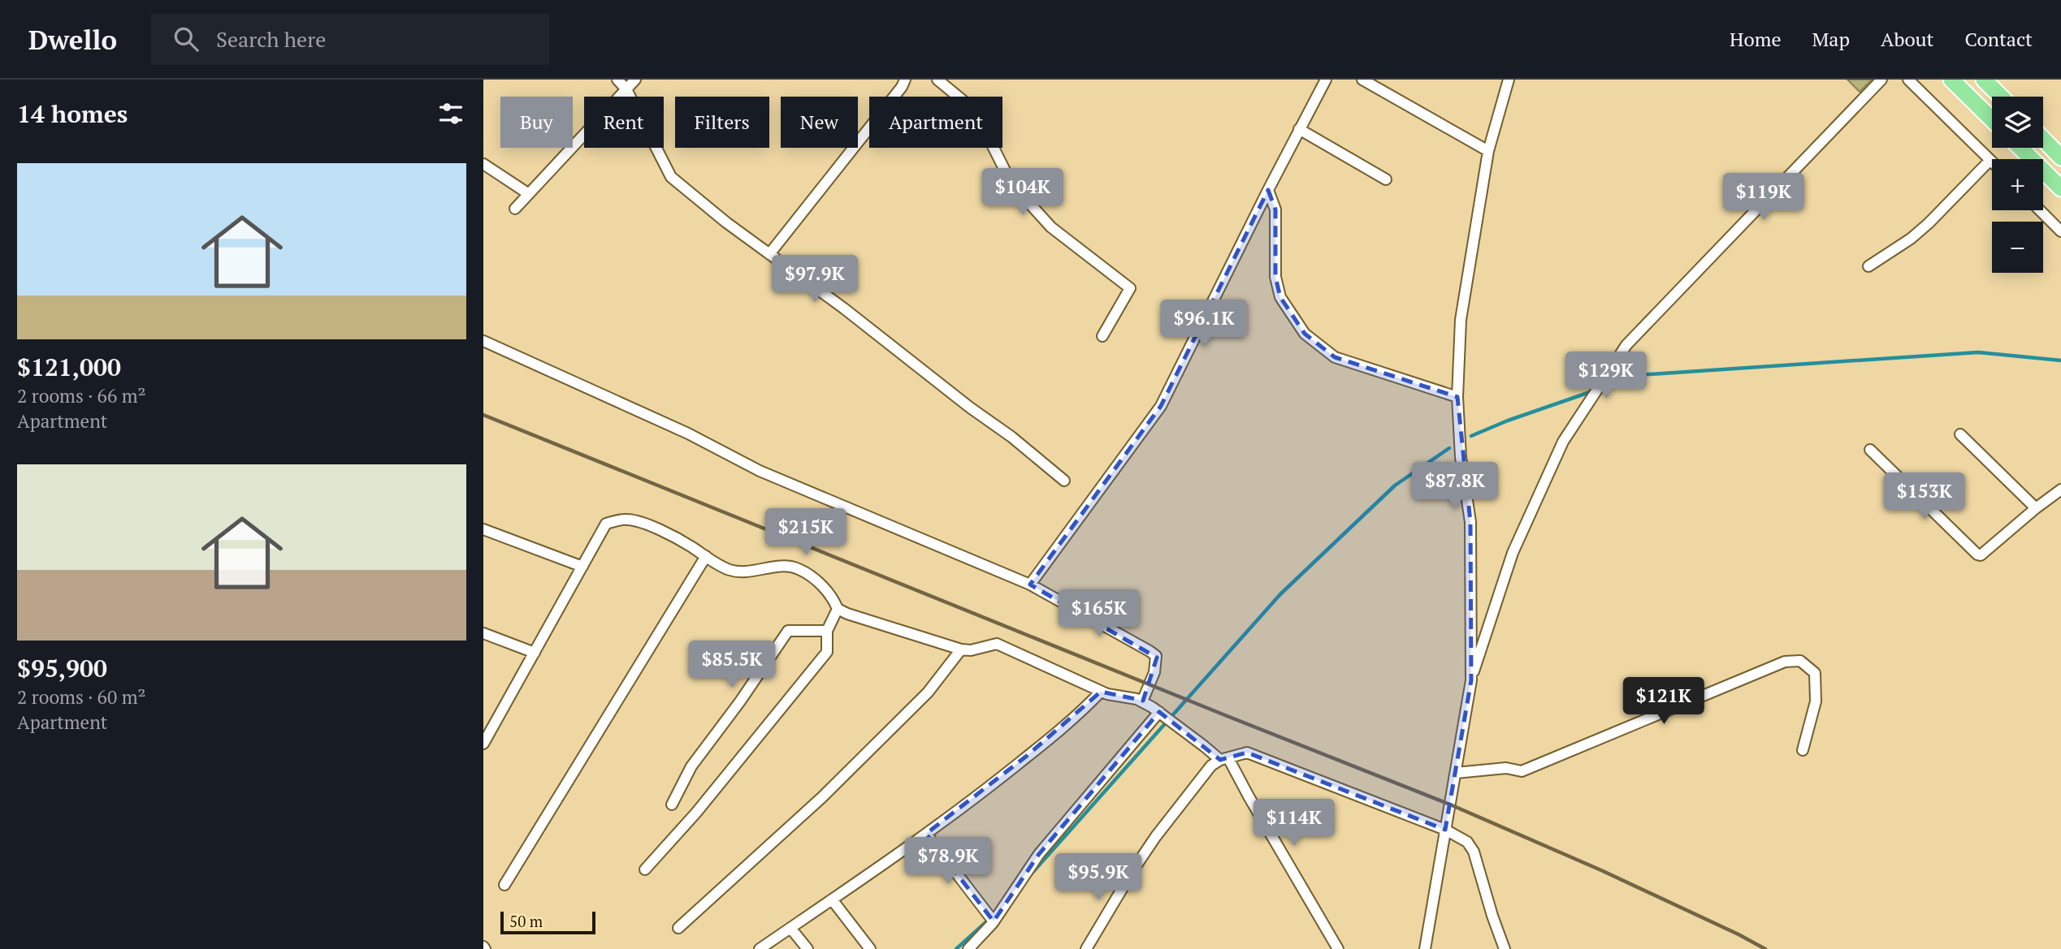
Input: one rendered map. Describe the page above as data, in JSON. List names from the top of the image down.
{
  "scale_bar": "50 m",
  "page": {
    "header": "Dwello",
    "search": "Search here",
    "nav": [
      "Home",
      "Map",
      "About",
      "Contact"
    ],
    "heading": "14 homes",
    "map_buttons": ["+", "−"],
    "chip": [
      "Buy",
      "Rent",
      "Filters",
      "New",
      "Apartment"
    ],
    "list": [
      {
        "name": "$121,000",
        "note": "2 rooms · 66 m² · Apartment"
      },
      {
        "name": "$95,900",
        "note": "2 rooms · 60 m² · Apartment"
      }
    ],
    "price": [
      "$104K",
      "$119K",
      "$97.9K",
      "$96.1K",
      "$129K",
      "$87.8K",
      "$153K",
      "$215K",
      "$165K",
      "$85.5K",
      "$121K",
      "$114K",
      "$78.9K",
      "$95.9K"
    ],
    "scale": "50 m"
  }
}
